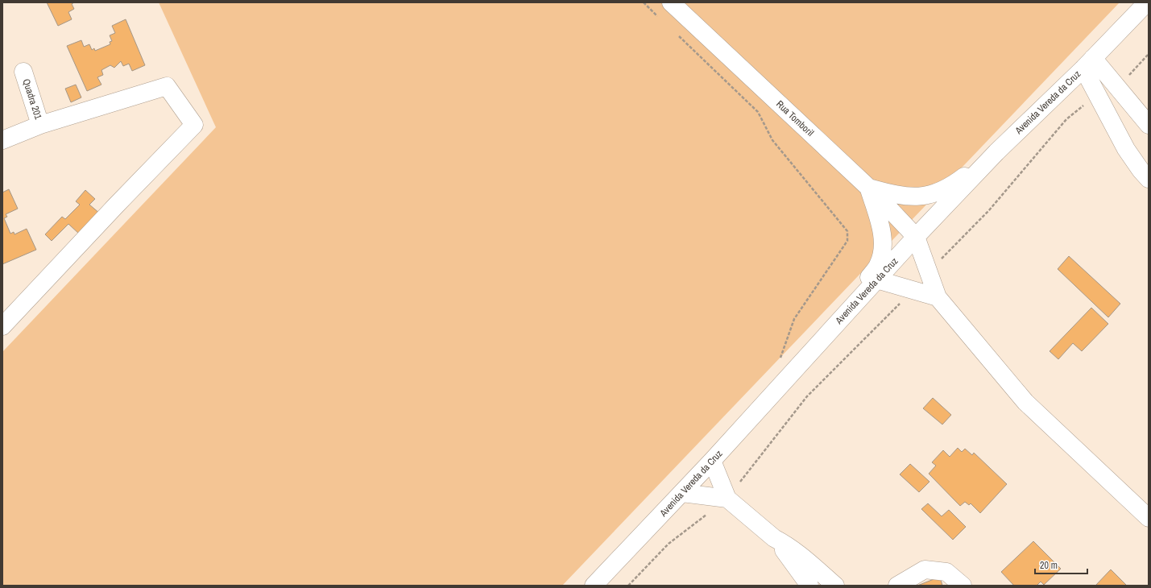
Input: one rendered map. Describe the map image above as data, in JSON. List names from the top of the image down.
{
  "streets": {
    "street": ["Quadra 201", "Avenida Vereda da Cruz", "Rua Tomboril"]
  },
  "crossings": [
    ["Avenida Vereda da Cruz", "Rua Tomboril"]
  ],
  "scale_bar": "20 m"
}
